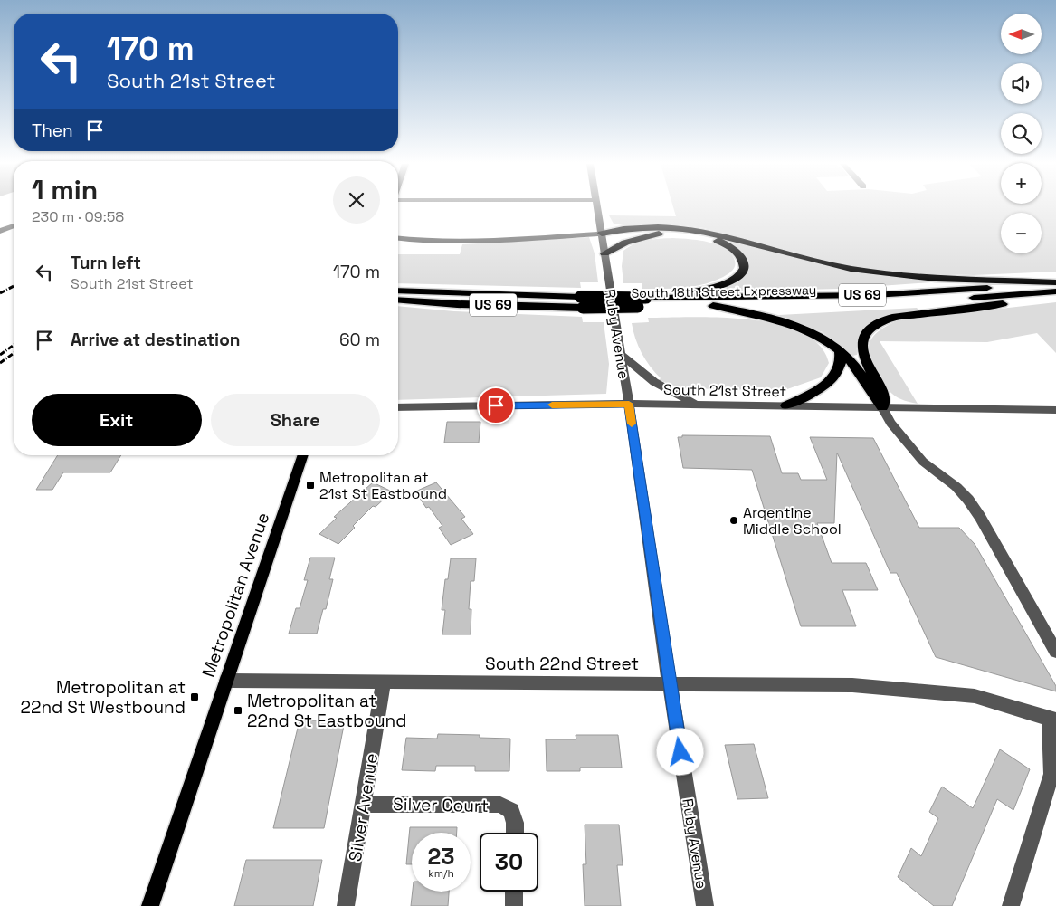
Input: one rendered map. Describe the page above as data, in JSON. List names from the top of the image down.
{
  "streets": {
    "highway": ["South 18th Street Expressway", "US 69"],
    "main road": ["Metropolitan Avenue"],
    "street": [
      "Ruby Avenue",
      "South 21st Street",
      "South 22nd Street",
      "Silver Court",
      "Silver Avenue"
    ]
  },
  "crossings": [
    ["Ruby Avenue", "South 21st Street"],
    ["Ruby Avenue", "South 22nd Street"],
    ["Metropolitan Avenue", "South 22nd Street"],
    ["South 22nd Street", "Silver Avenue"],
    ["Silver Court", "Silver Avenue"]
  ],
  "places": {
    "transit": ["Metropolitan at 21st St Eastbound", "Metropolitan at 22nd St Westbound", "Metropolitan at 22nd St Eastbound"],
    "other": ["Argentine Middle School"]
  },
  "north": "left",
  "page": {
    "map_buttons": ["+", "−"],
    "turn": ["170 m", "South 21st Street"],
    "then": "Then",
    "heading": ["1 min", "230 m · 09:58"],
    "list": [
      {
        "name": "Turn left",
        "note": "South 21st Street",
        "value": "170 m"
      },
      {
        "name": "Arrive at destination",
        "value": "60 m"
      }
    ],
    "buttons": ["Exit", "Share"],
    "speed": "23 km/h",
    "limit": "30"
  }
}
